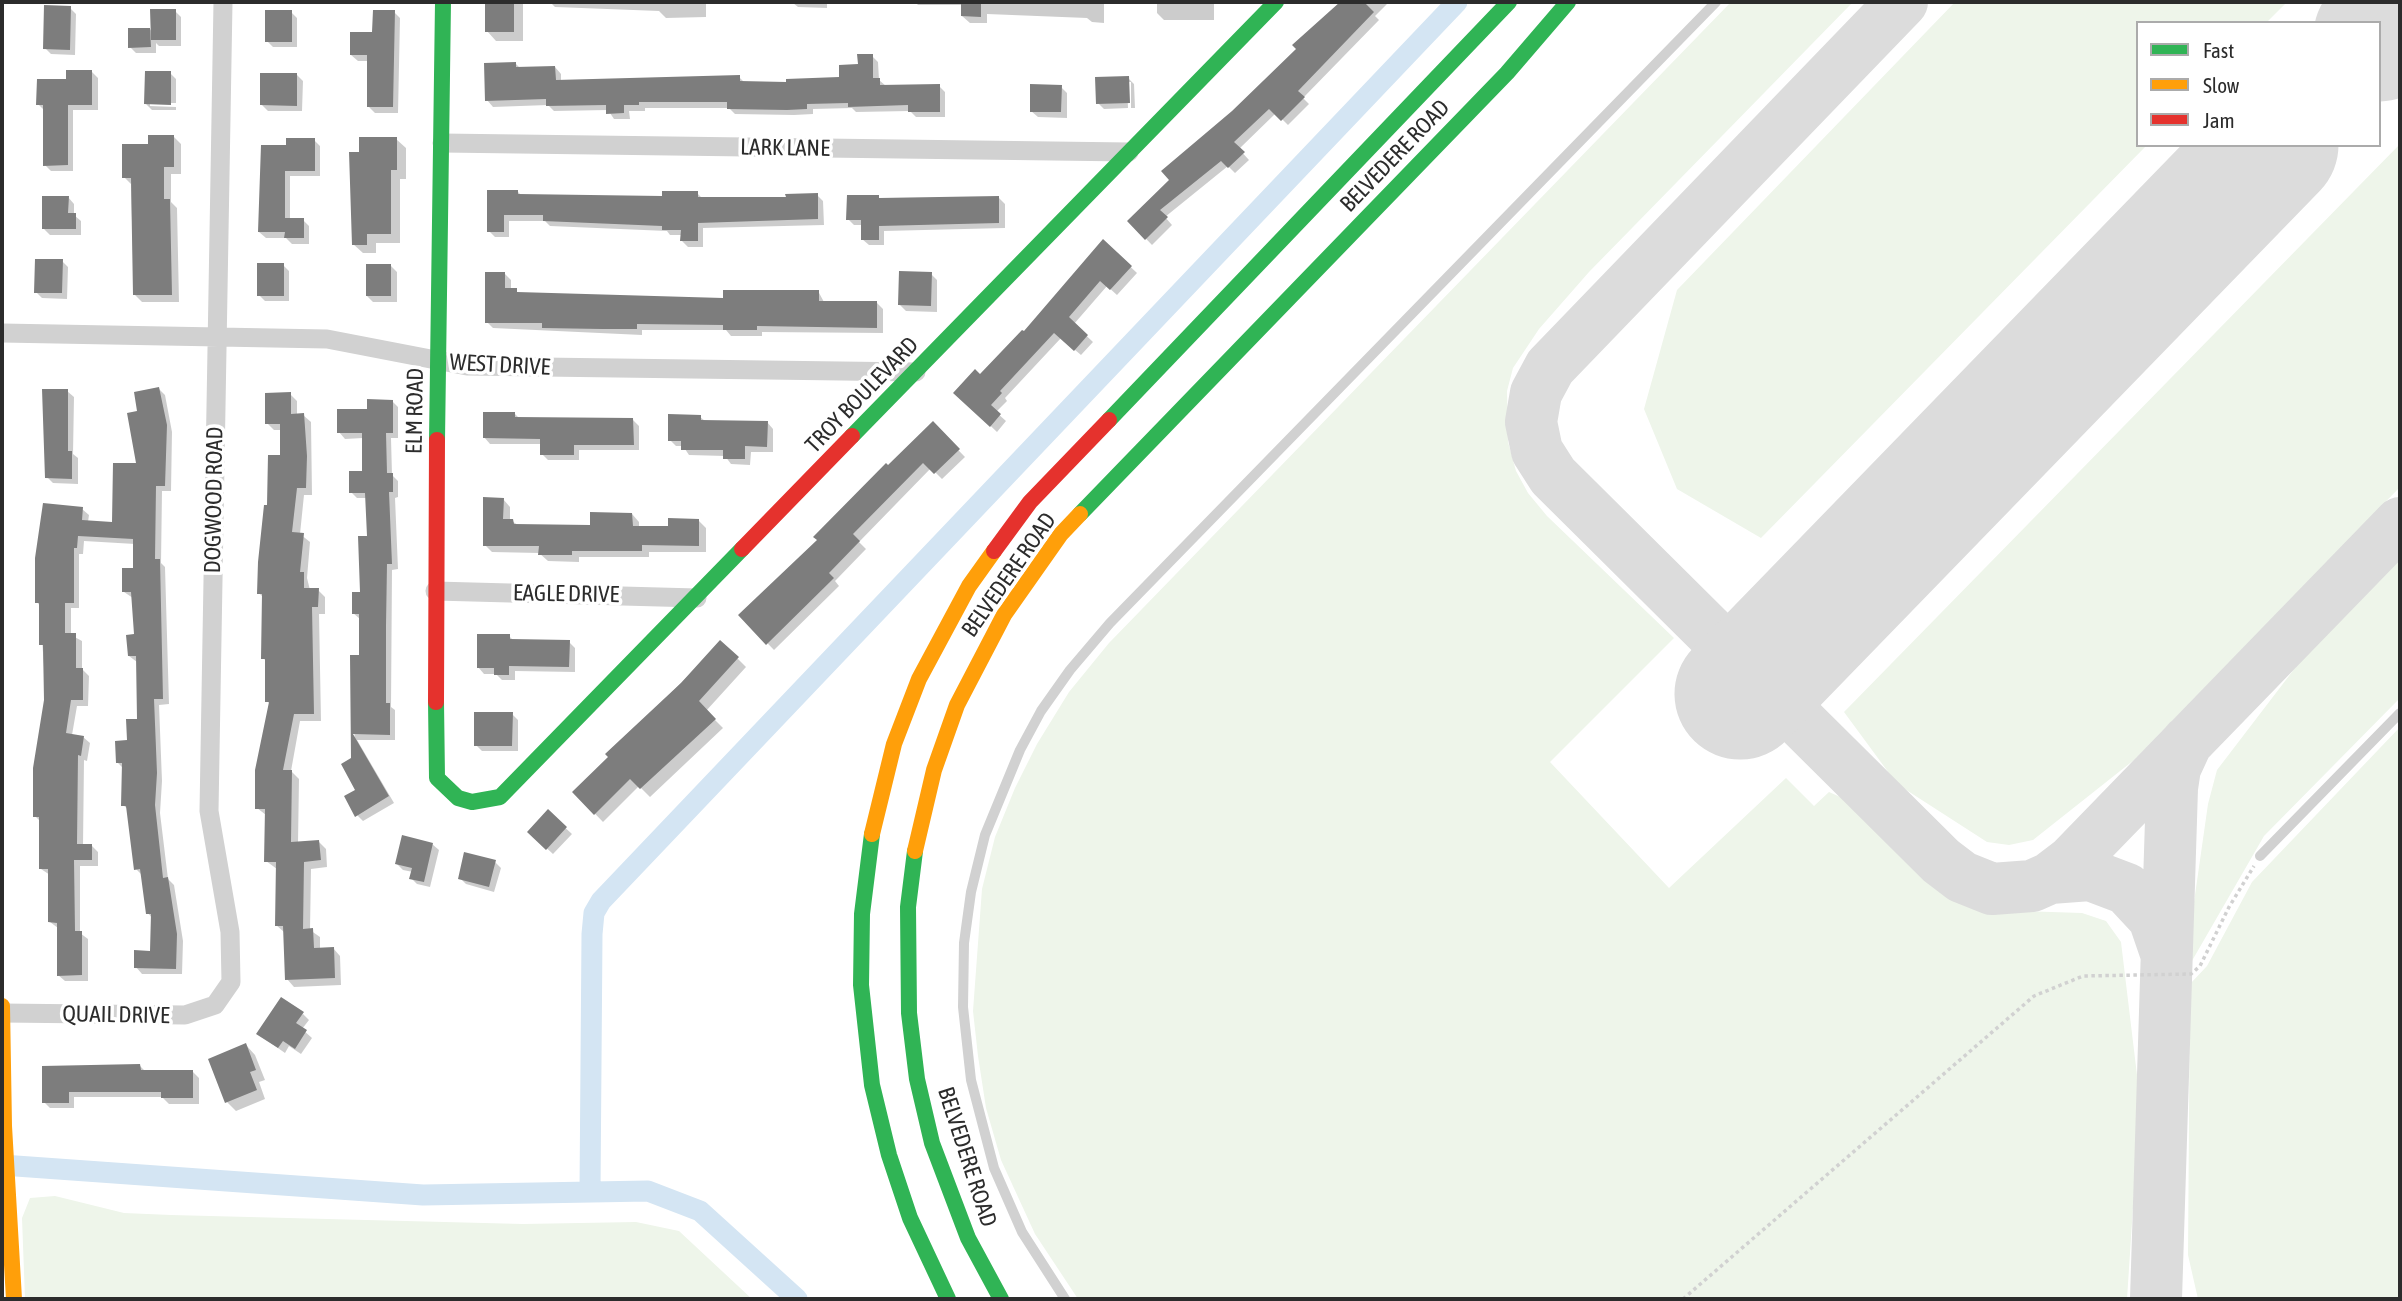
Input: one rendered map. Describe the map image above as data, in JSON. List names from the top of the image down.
{
  "streets": {
    "main road": ["BELVEDERE ROAD", "TROY BOULEVARD", "ELM ROAD"],
    "street": [
      "LARK LANE",
      "WEST DRIVE",
      "DOGWOOD ROAD",
      "EAGLE DRIVE",
      "QUAIL DRIVE"
    ]
  },
  "crossings": [
    ["LARK LANE", "TROY BOULEVARD"],
    ["LARK LANE", "ELM ROAD"],
    ["WEST DRIVE", "TROY BOULEVARD"],
    ["WEST DRIVE", "ELM ROAD"],
    ["WEST DRIVE", "DOGWOOD ROAD"],
    ["TROY BOULEVARD", "ELM ROAD"],
    ["TROY BOULEVARD", "EAGLE DRIVE"],
    ["ELM ROAD", "EAGLE DRIVE"],
    ["DOGWOOD ROAD", "QUAIL DRIVE"]
  ],
  "legend": ["Fast", "Slow", "Jam"]
}
